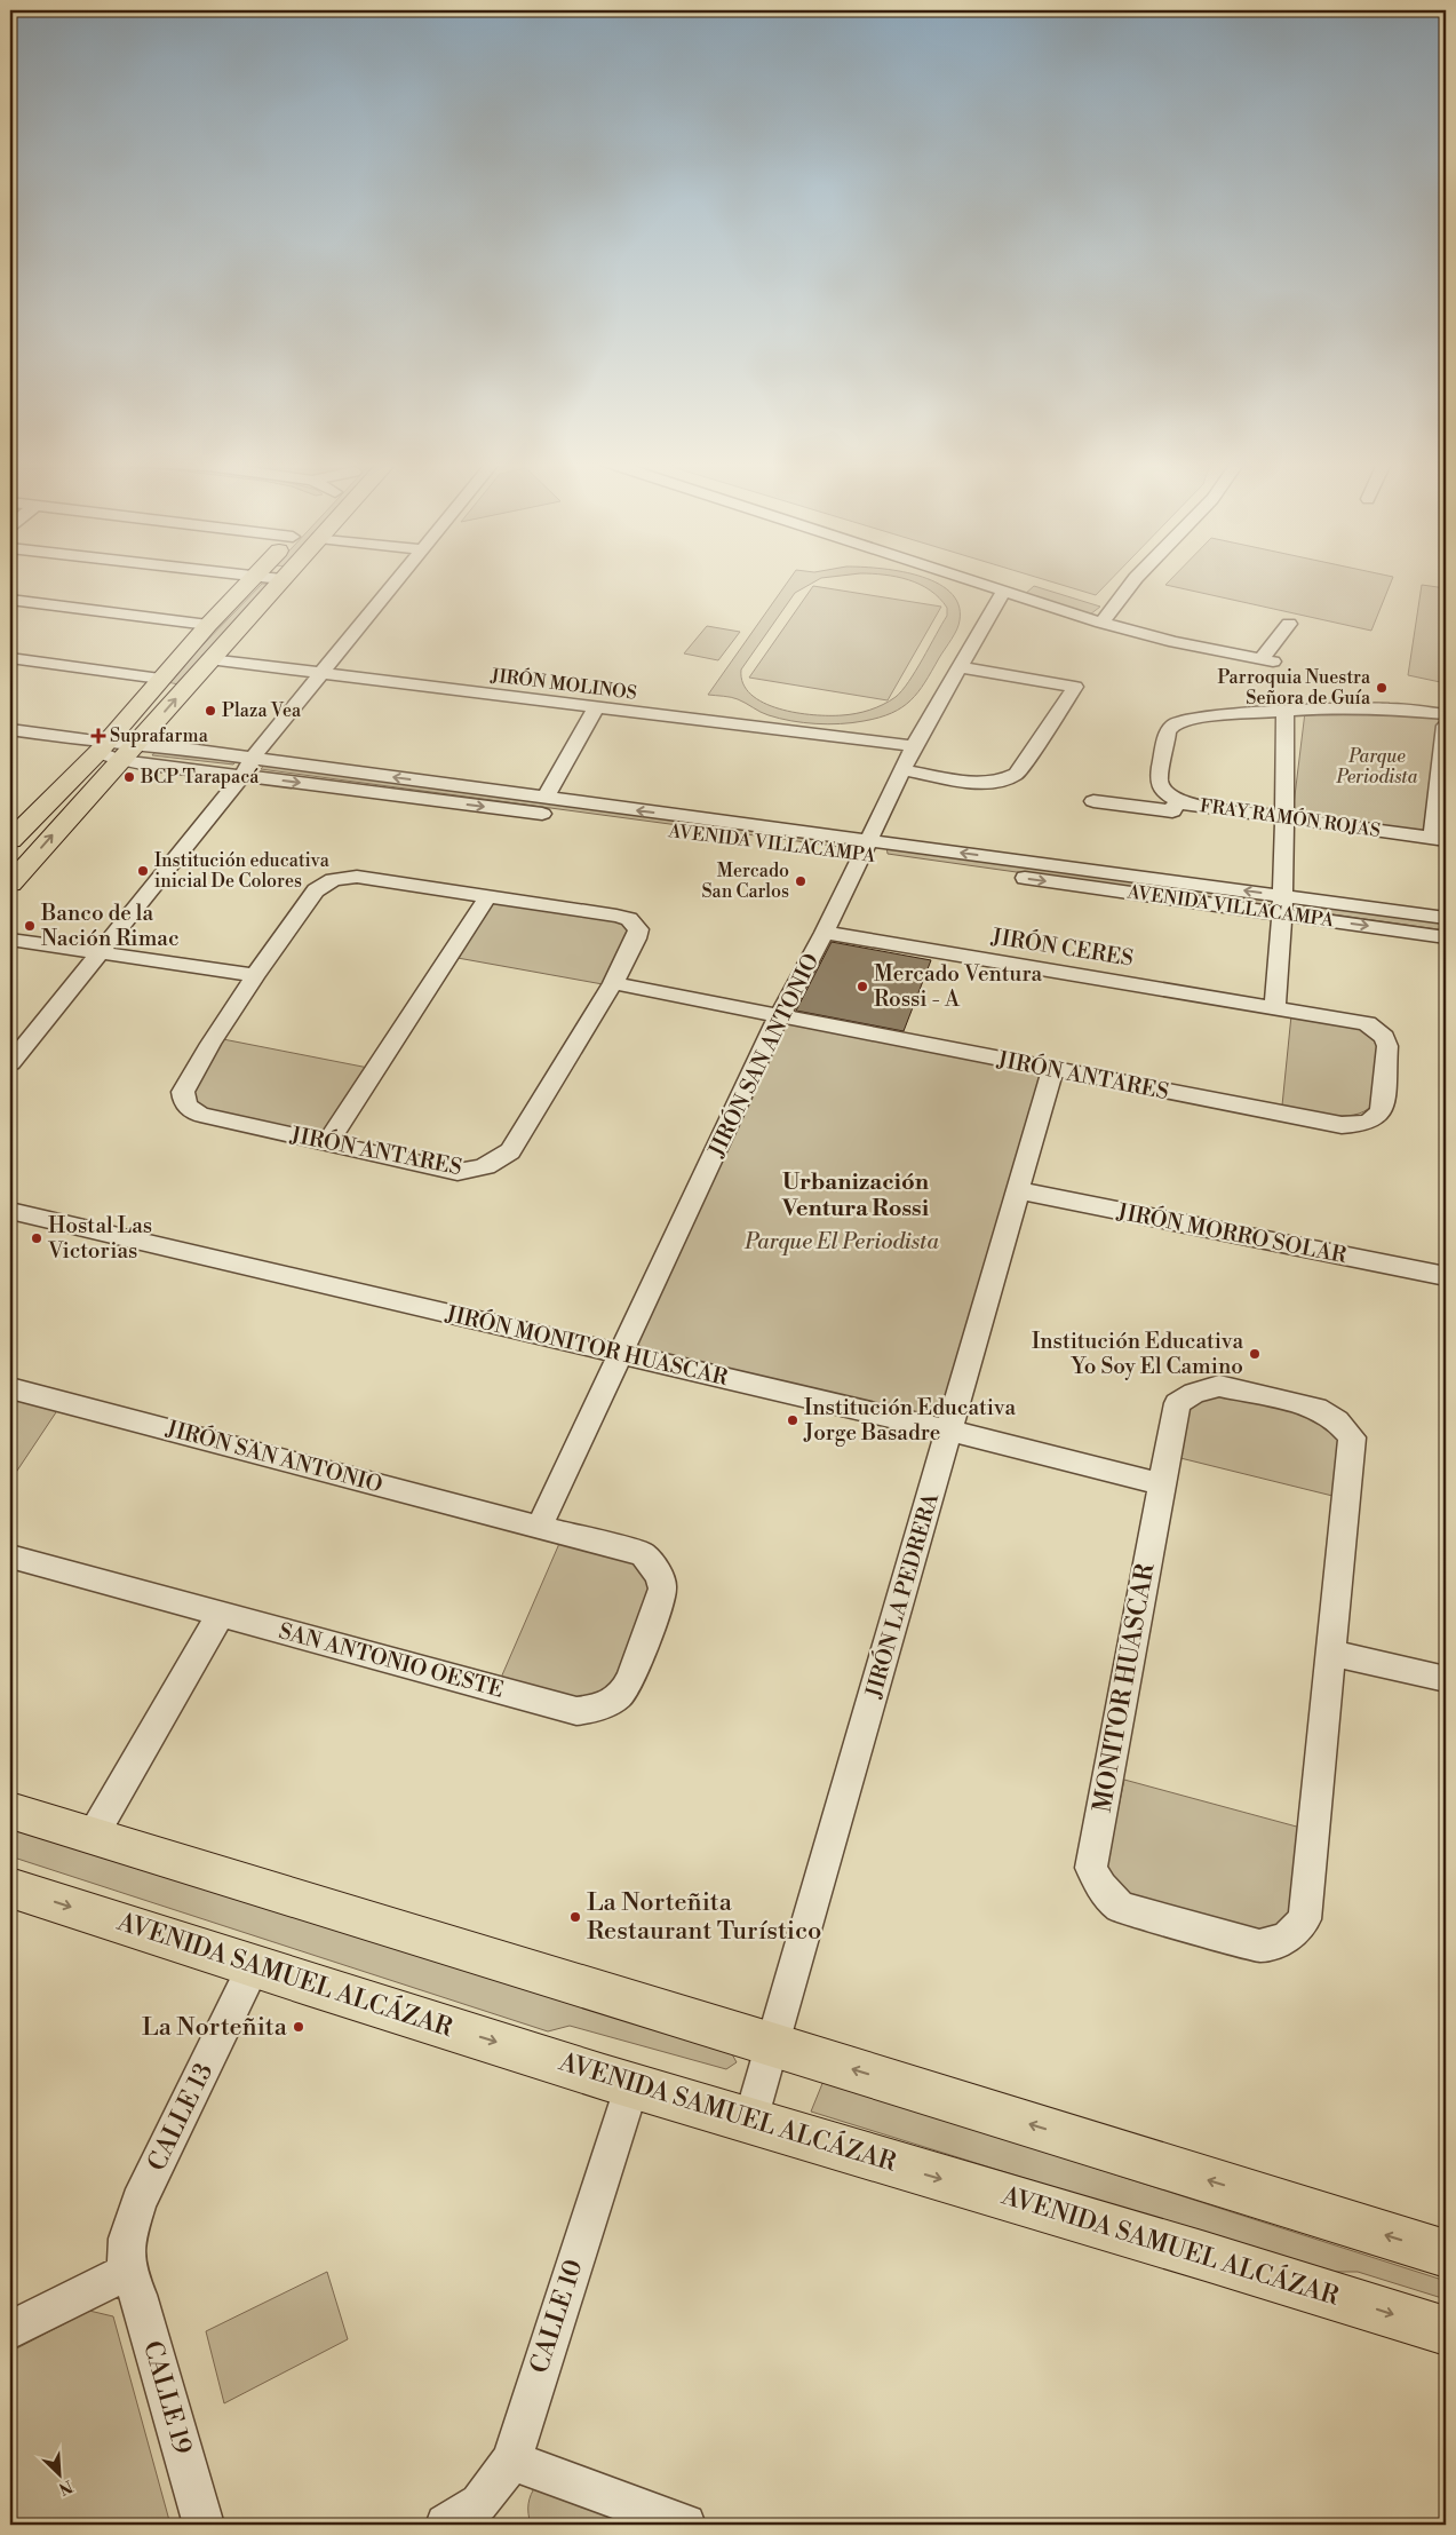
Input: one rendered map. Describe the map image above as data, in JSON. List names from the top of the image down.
{
  "streets": {
    "main road": ["AVENIDA SAMUEL ALCÁZAR"],
    "street": [
      "JIRÓN MOLINOS",
      "FRAY RAMÓN ROJAS",
      "AVENIDA VILLACAMPA",
      "JIRÓN CERES",
      "JIRÓN SAN ANTONIO",
      "JIRÓN ANTARES",
      "JIRÓN MORRO SOLAR",
      "JIRÓN MONITOR HUASCAR",
      "JIRÓN LA PEDRERA",
      "SAN ANTONIO OESTE",
      "MONITOR HUASCAR",
      "CALLE 13",
      "CALLE 10",
      "CALLE 19"
    ]
  },
  "crossings": [
    ["JIRÓN MOLINOS", "JIRÓN SAN ANTONIO"],
    ["AVENIDA VILLACAMPA", "JIRÓN SAN ANTONIO"],
    ["JIRÓN CERES", "JIRÓN SAN ANTONIO"],
    ["JIRÓN CERES", "JIRÓN ANTARES"],
    ["JIRÓN SAN ANTONIO", "JIRÓN ANTARES"],
    ["JIRÓN SAN ANTONIO", "JIRÓN MONITOR HUASCAR"],
    ["JIRÓN SAN ANTONIO", "SAN ANTONIO OESTE"],
    ["JIRÓN ANTARES", "JIRÓN LA PEDRERA"],
    ["JIRÓN MORRO SOLAR", "JIRÓN LA PEDRERA"],
    ["JIRÓN MONITOR HUASCAR", "JIRÓN LA PEDRERA"],
    ["JIRÓN MONITOR HUASCAR", "MONITOR HUASCAR"],
    ["JIRÓN LA PEDRERA", "AVENIDA SAMUEL ALCÁZAR"],
    ["AVENIDA SAMUEL ALCÁZAR", "CALLE 13"],
    ["AVENIDA SAMUEL ALCÁZAR", "CALLE 10"],
    ["CALLE 13", "CALLE 19"]
  ],
  "districts": ["Urbanización Ventura Rossi"],
  "parks": ["Parque Periodista", "Parque El Periodista"],
  "places": {
    "other": [
      "Parroquia Nuestra Señora de Guía",
      "Plaza Vea",
      "BCP Tarapacá",
      "Institución educativa inicial De Colores",
      "Mercado San Carlos",
      "Banco de la Nación Rimac",
      "Mercado Ventura Rossi - A",
      "Hostal Las Victorias",
      "Institución Educativa Yo Soy El Camino",
      "Institución Educativa Jorge Basadre",
      "La Norteñita Restaurant Turístico",
      "La Norteñita"
    ],
    "health": ["Suprafarma"]
  },
  "north": "bottom right"
}
